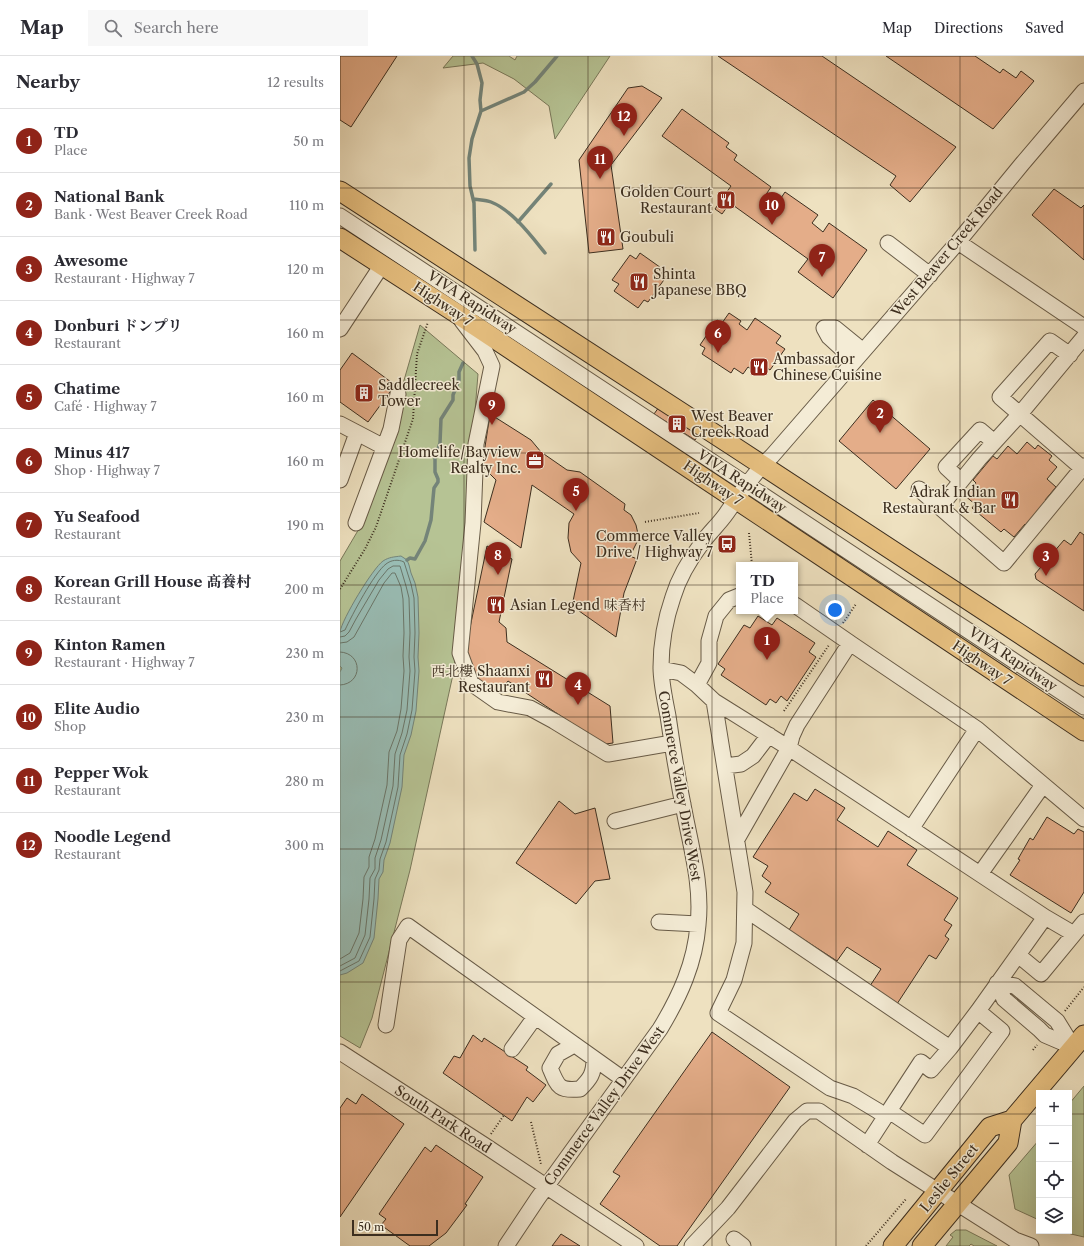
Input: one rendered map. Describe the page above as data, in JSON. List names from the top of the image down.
{
  "streets": {
    "main road": ["Highway 7", "Leslie Street"],
    "street": [
      "West Beaver Creek Road",
      "VIVA Rapidway",
      "Commerce Valley Drive West",
      "South Park Road"
    ]
  },
  "crossings": [
    ["West Beaver Creek Road", "VIVA Rapidway"],
    ["West Beaver Creek Road", "Highway 7"],
    ["West Beaver Creek Road", "Commerce Valley Drive West"],
    ["VIVA Rapidway", "Highway 7"],
    ["VIVA Rapidway", "Commerce Valley Drive West"],
    ["Highway 7", "Commerce Valley Drive West"],
    ["Commerce Valley Drive West", "South Park Road"]
  ],
  "places": {
    "restaurant": [
      "Golden Court Restaurant",
      "Goubuli",
      "Shinta Japanese BBQ",
      "Ambassador Chinese Cuisine",
      "Adrak Indian Restaurant & Bar",
      "Asian Legend 味香村",
      "西北樓 Shaanxi Restaurant"
    ],
    "building": ["Saddlecreek Tower", "West Beaver Creek Road"],
    "office": ["Homelife/Bayview Realty Inc."],
    "bus stop": ["Commerce Valley Drive / Highway 7"]
  },
  "scale_bar": "50 m",
  "page": {
    "header": "Map",
    "search": "Search here",
    "nav": ["Map", "Directions", "Saved"],
    "heading": ["Nearby", "12 results"],
    "pins": [
      "12",
      "11",
      "10",
      "7",
      "6",
      "9",
      "2",
      "5",
      "8",
      "3",
      "1",
      "4"
    ],
    "list": [
      {
        "mark": "1",
        "name": "TD",
        "note": "Place",
        "value": "50 m"
      },
      {
        "mark": "2",
        "name": "National Bank",
        "note": "Bank · West Beaver Creek Road",
        "value": "110 m"
      },
      {
        "mark": "3",
        "name": "Awesome",
        "note": "Restaurant · Highway 7",
        "value": "120 m"
      },
      {
        "mark": "4",
        "name": "Donburi ドンプリ",
        "note": "Restaurant",
        "value": "160 m"
      },
      {
        "mark": "5",
        "name": "Chatime",
        "note": "Café · Highway 7",
        "value": "160 m"
      },
      {
        "mark": "6",
        "name": "Minus 417",
        "note": "Shop · Highway 7",
        "value": "160 m"
      },
      {
        "mark": "7",
        "name": "Yu Seafood",
        "note": "Restaurant",
        "value": "190 m"
      },
      {
        "mark": "8",
        "name": "Korean Grill House 髙養村",
        "note": "Restaurant",
        "value": "200 m"
      },
      {
        "mark": "9",
        "name": "Kinton Ramen",
        "note": "Restaurant · Highway 7",
        "value": "230 m"
      },
      {
        "mark": "10",
        "name": "Elite Audio",
        "note": "Shop",
        "value": "230 m"
      },
      {
        "mark": "11",
        "name": "Pepper Wok",
        "note": "Restaurant",
        "value": "280 m"
      },
      {
        "mark": "12",
        "name": "Noodle Legend",
        "note": "Restaurant",
        "value": "300 m"
      }
    ],
    "popup": ["TD", "Place"],
    "map_buttons": ["+", "−"],
    "scale": "50 m"
  }
}
